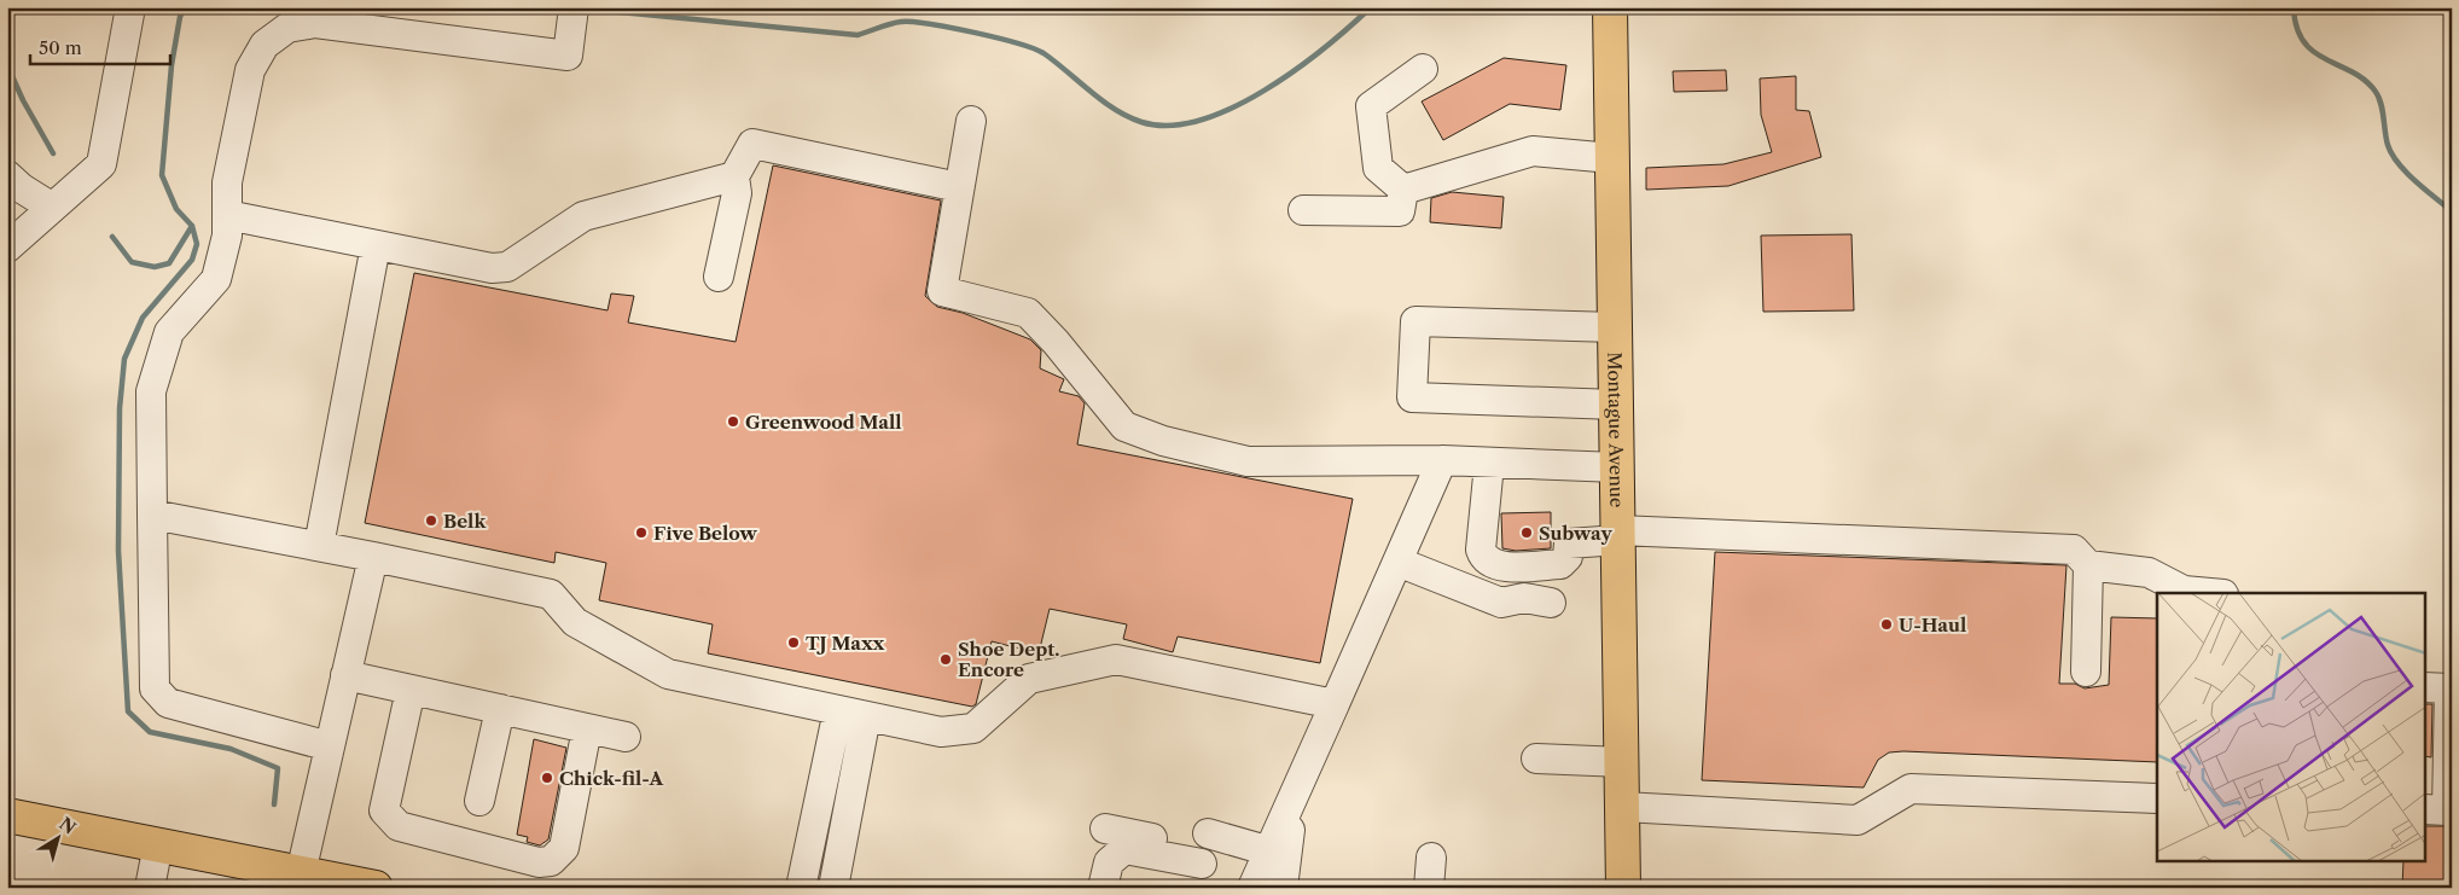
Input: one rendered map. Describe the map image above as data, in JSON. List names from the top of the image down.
{
  "streets": {
    "highway": ["Montague Avenue"]
  },
  "places": [
    "Greenwood Mall",
    "Belk",
    "Five Below",
    "Subway",
    "U-Haul",
    "TJ Maxx",
    "Shoe Dept. Encore",
    "Chick-fil-A"
  ],
  "scale_bar": "50 m",
  "north": "top right"
}
